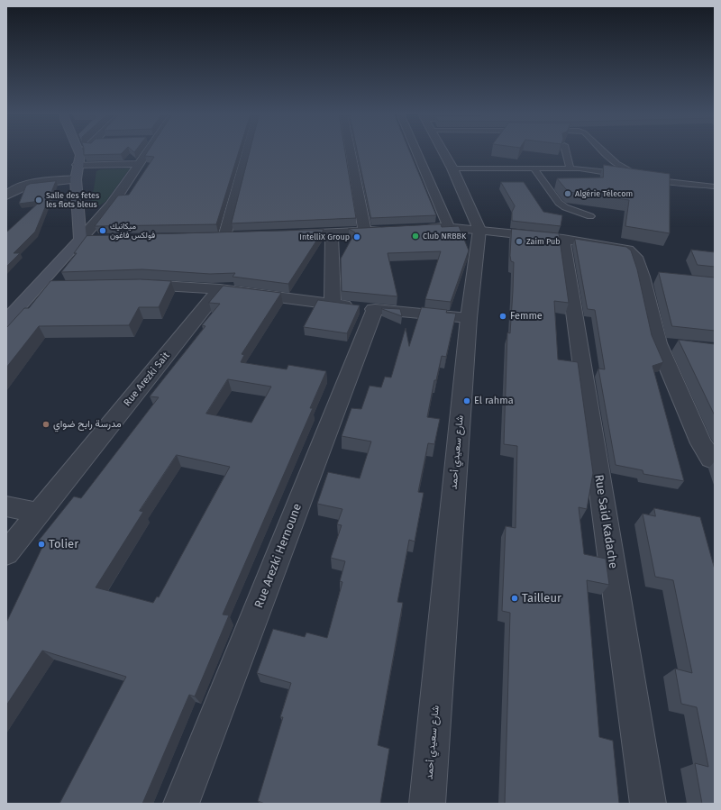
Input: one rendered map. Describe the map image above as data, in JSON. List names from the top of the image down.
{
  "streets": {
    "street": [
      "Rue Arezki Sait",
      "شارع سعيدي أحمد",
      "Rue Said Kadache",
      "Rue Arezki Hernoune"
    ]
  },
  "places": [
    "Algérie Télecom",
    "Salle des fetes les flots bleus",
    "ميكانيك فولكس فاغون",
    "Club NRBBK",
    "IntelliX Group",
    "Zaim Pub",
    "Femme",
    "El rahma",
    "مدرسة رابح ضواي",
    "Tolier",
    "Tailleur"
  ]
}
